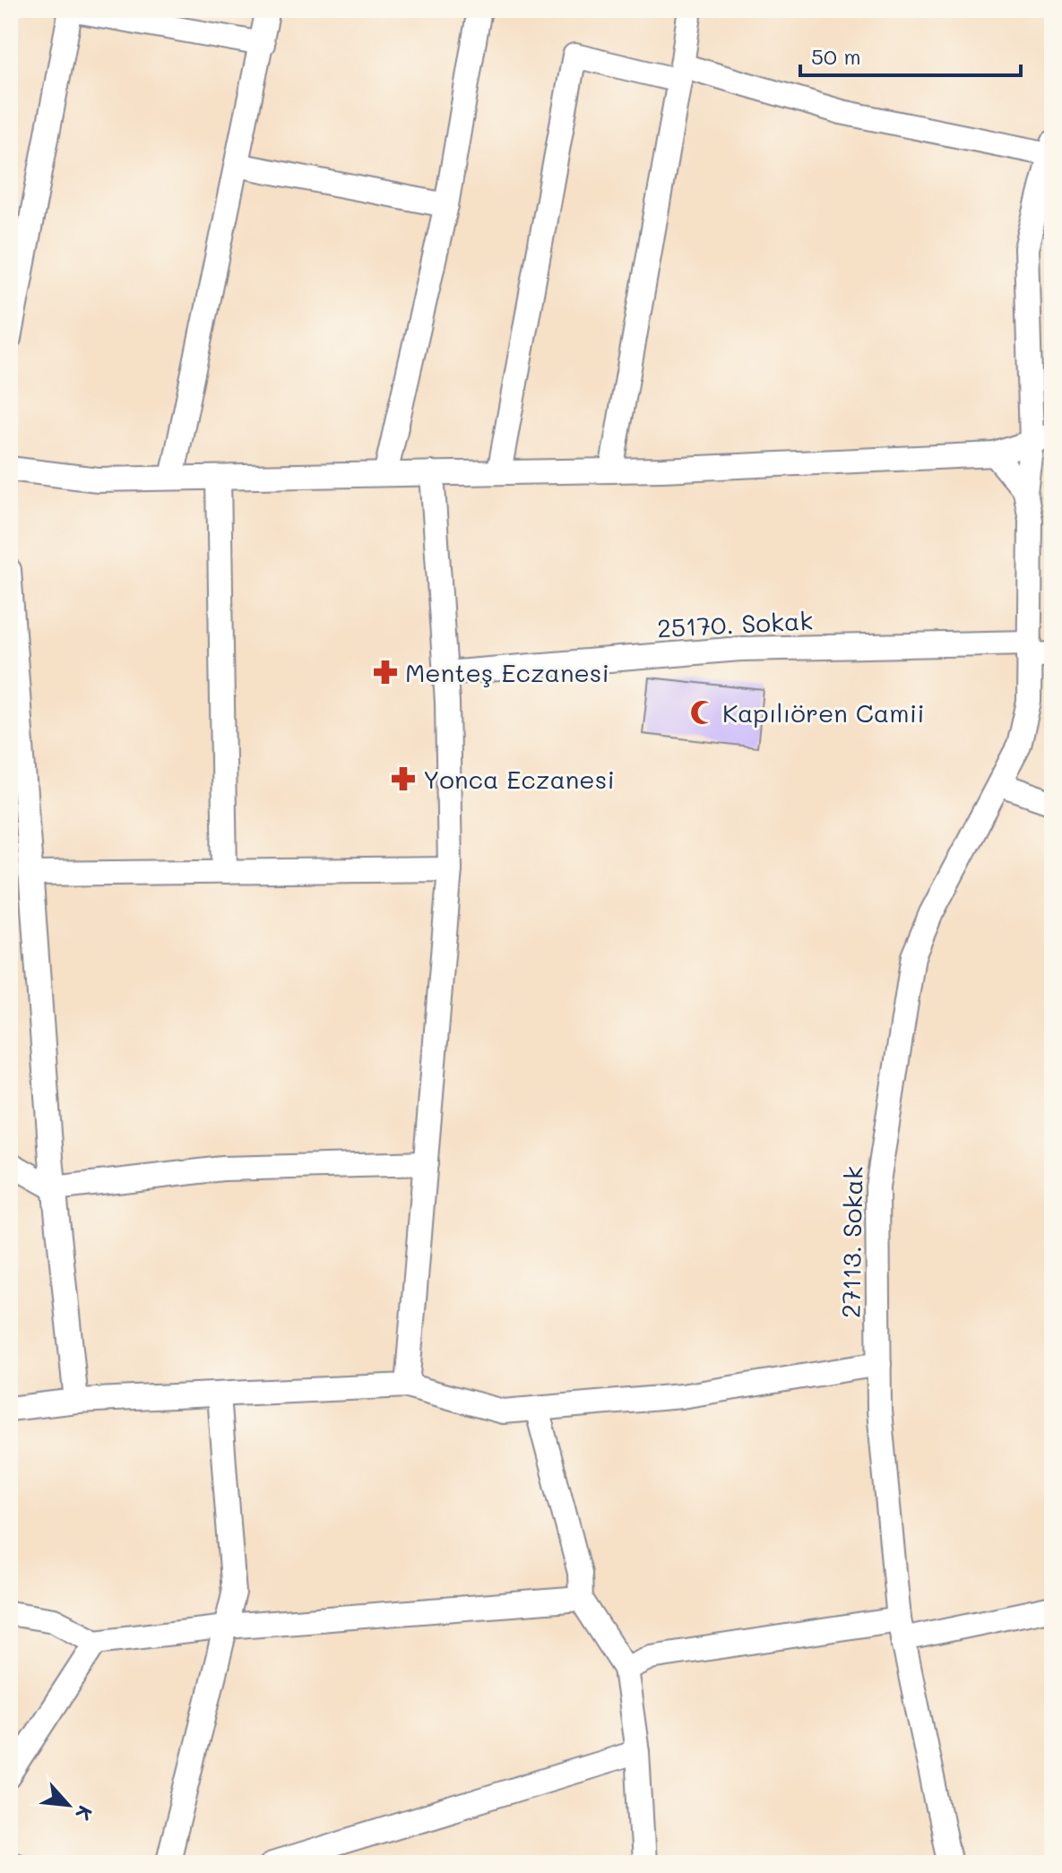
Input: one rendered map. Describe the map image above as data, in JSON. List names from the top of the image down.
{
  "streets": {
    "street": ["25170. Sokak", "27113. Sokak"]
  },
  "crossings": [
    ["25170. Sokak", "27113. Sokak"]
  ],
  "places": {
    "pharmacy": ["Menteş Eczanesi", "Yonca Eczanesi"],
    "mosque": ["Kapılıören Camii"]
  },
  "scale_bar": "50 m",
  "north": "bottom right"
}
